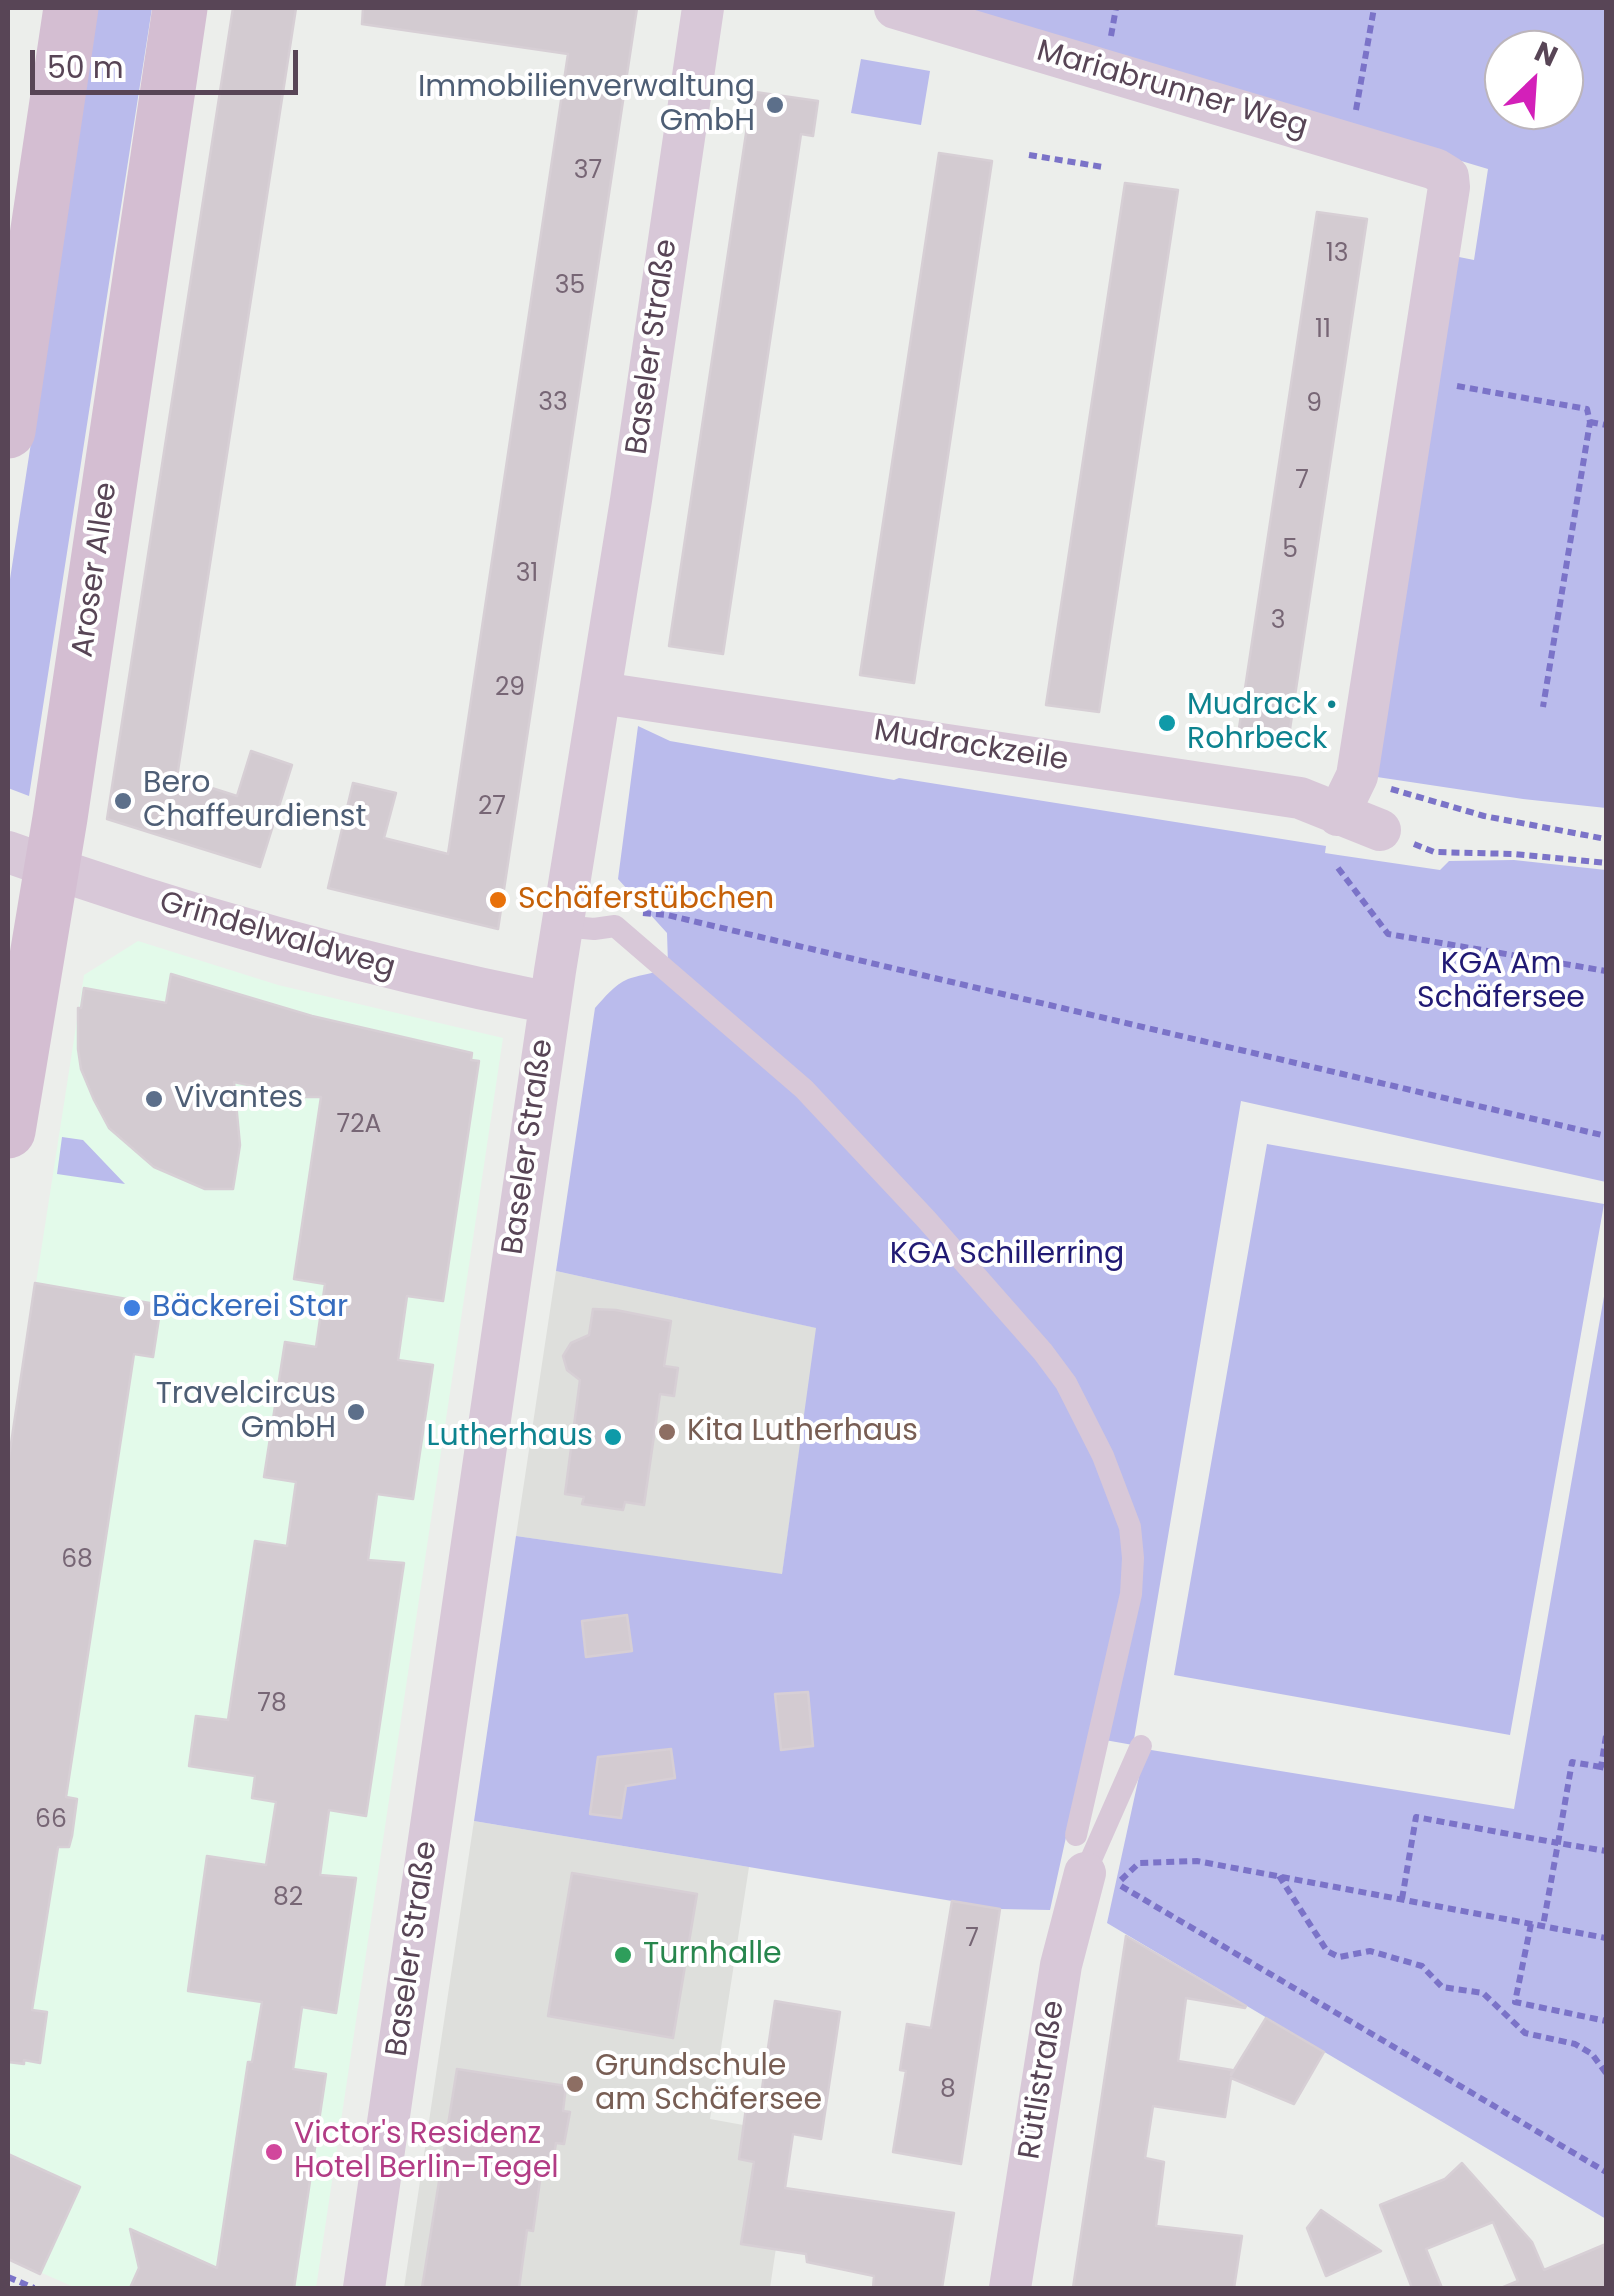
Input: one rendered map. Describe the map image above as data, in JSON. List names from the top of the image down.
{
  "streets": {
    "main road": ["Aroser Allee"],
    "street": [
      "Mariabrunner Weg",
      "Baseler Straße",
      "Mudrackzeile",
      "Grindelwaldweg",
      "Rütlistraße"
    ]
  },
  "crossings": [
    ["Baseler Straße", "Mudrackzeile"],
    ["Baseler Straße", "Grindelwaldweg"],
    ["Aroser Allee", "Grindelwaldweg"]
  ],
  "parks": ["KGA Am Schäfersee", "KGA Schillerring"],
  "places": [
    "Immobilienverwaltung GmbH",
    "Mudrack • Rohrbeck",
    "Bero Chaffeurdienst",
    "Schäferstübchen",
    "Vivantes",
    "Bäckerei Star",
    "Travelcircus GmbH",
    "Kita Lutherhaus",
    "Lutherhaus",
    "Turnhalle",
    "Grundschule am Schäfersee",
    "Victor's Residenz Hotel Berlin-Tegel"
  ],
  "house_numbers": [
    "37",
    "13",
    "35",
    "11",
    "33",
    "9",
    "7",
    "5",
    "31",
    "3",
    "29",
    "27",
    "72A",
    "68",
    "78",
    "66",
    "82",
    "7",
    "8"
  ],
  "scale_bar": "50 m",
  "north": "top right"
}
